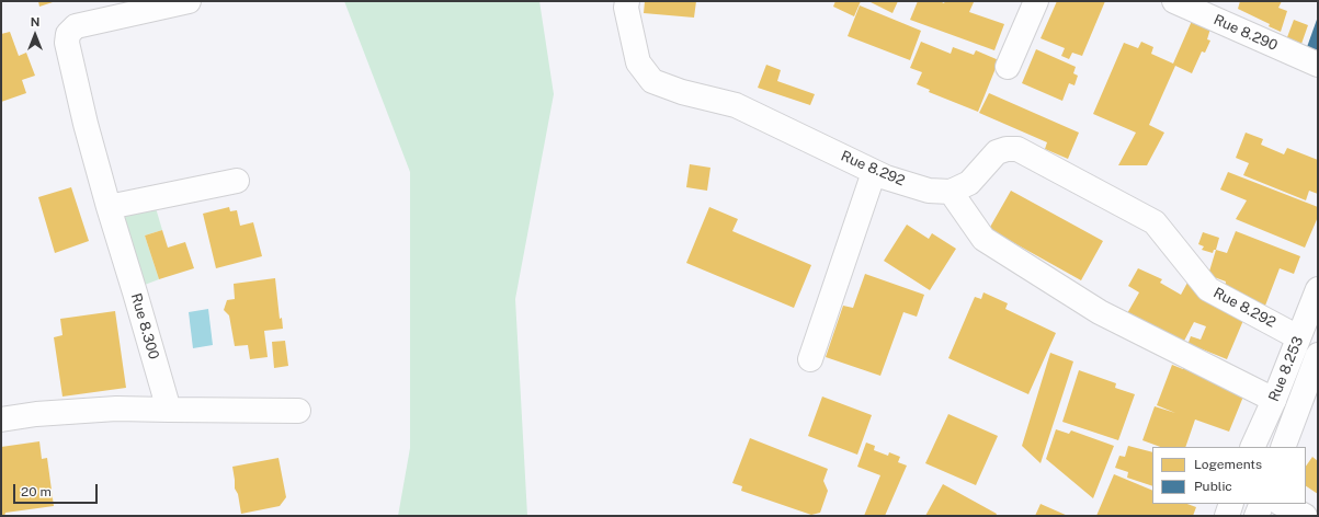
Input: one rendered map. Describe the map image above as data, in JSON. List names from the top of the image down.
{
  "streets": {
    "main road": [
      "Rue 8.290",
      "Rue 8.292",
      "Rue 8.300",
      "Rue 8.253"
    ]
  },
  "crossings": [
    ["Rue 8.292", "Rue 8.253"]
  ],
  "legend": ["Logements", "Public"],
  "scale_bar": "20 m",
  "north": "top"
}
